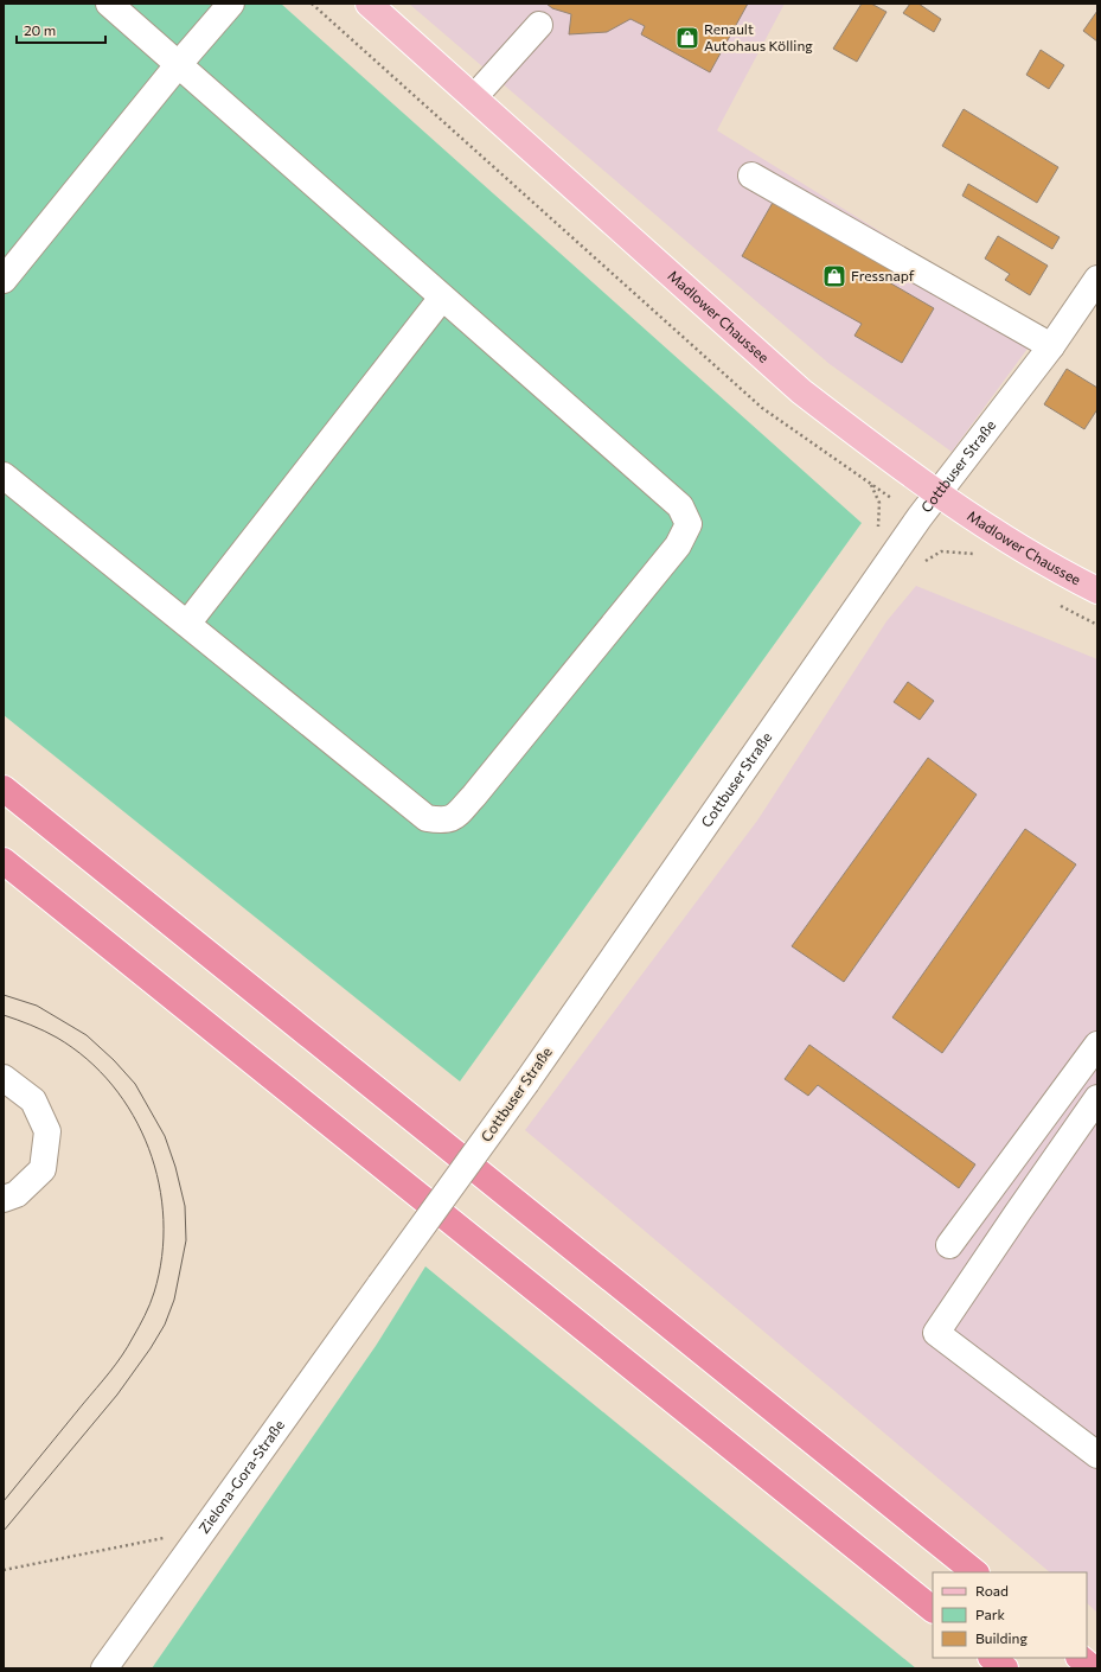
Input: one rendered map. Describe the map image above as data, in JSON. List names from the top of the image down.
{
  "streets": {
    "main road": ["Madlower Chaussee"],
    "street": ["Cottbuser Straße", "Zielona-Gora-Straße"]
  },
  "crossings": [
    ["Madlower Chaussee", "Cottbuser Straße"],
    ["Cottbuser Straße", "Zielona-Gora-Straße"]
  ],
  "places": {
    "shop": ["Renault Autohaus Kölling", "Fressnapf"]
  },
  "legend": ["Road", "Park", "Building"],
  "scale_bar": "20 m"
}
